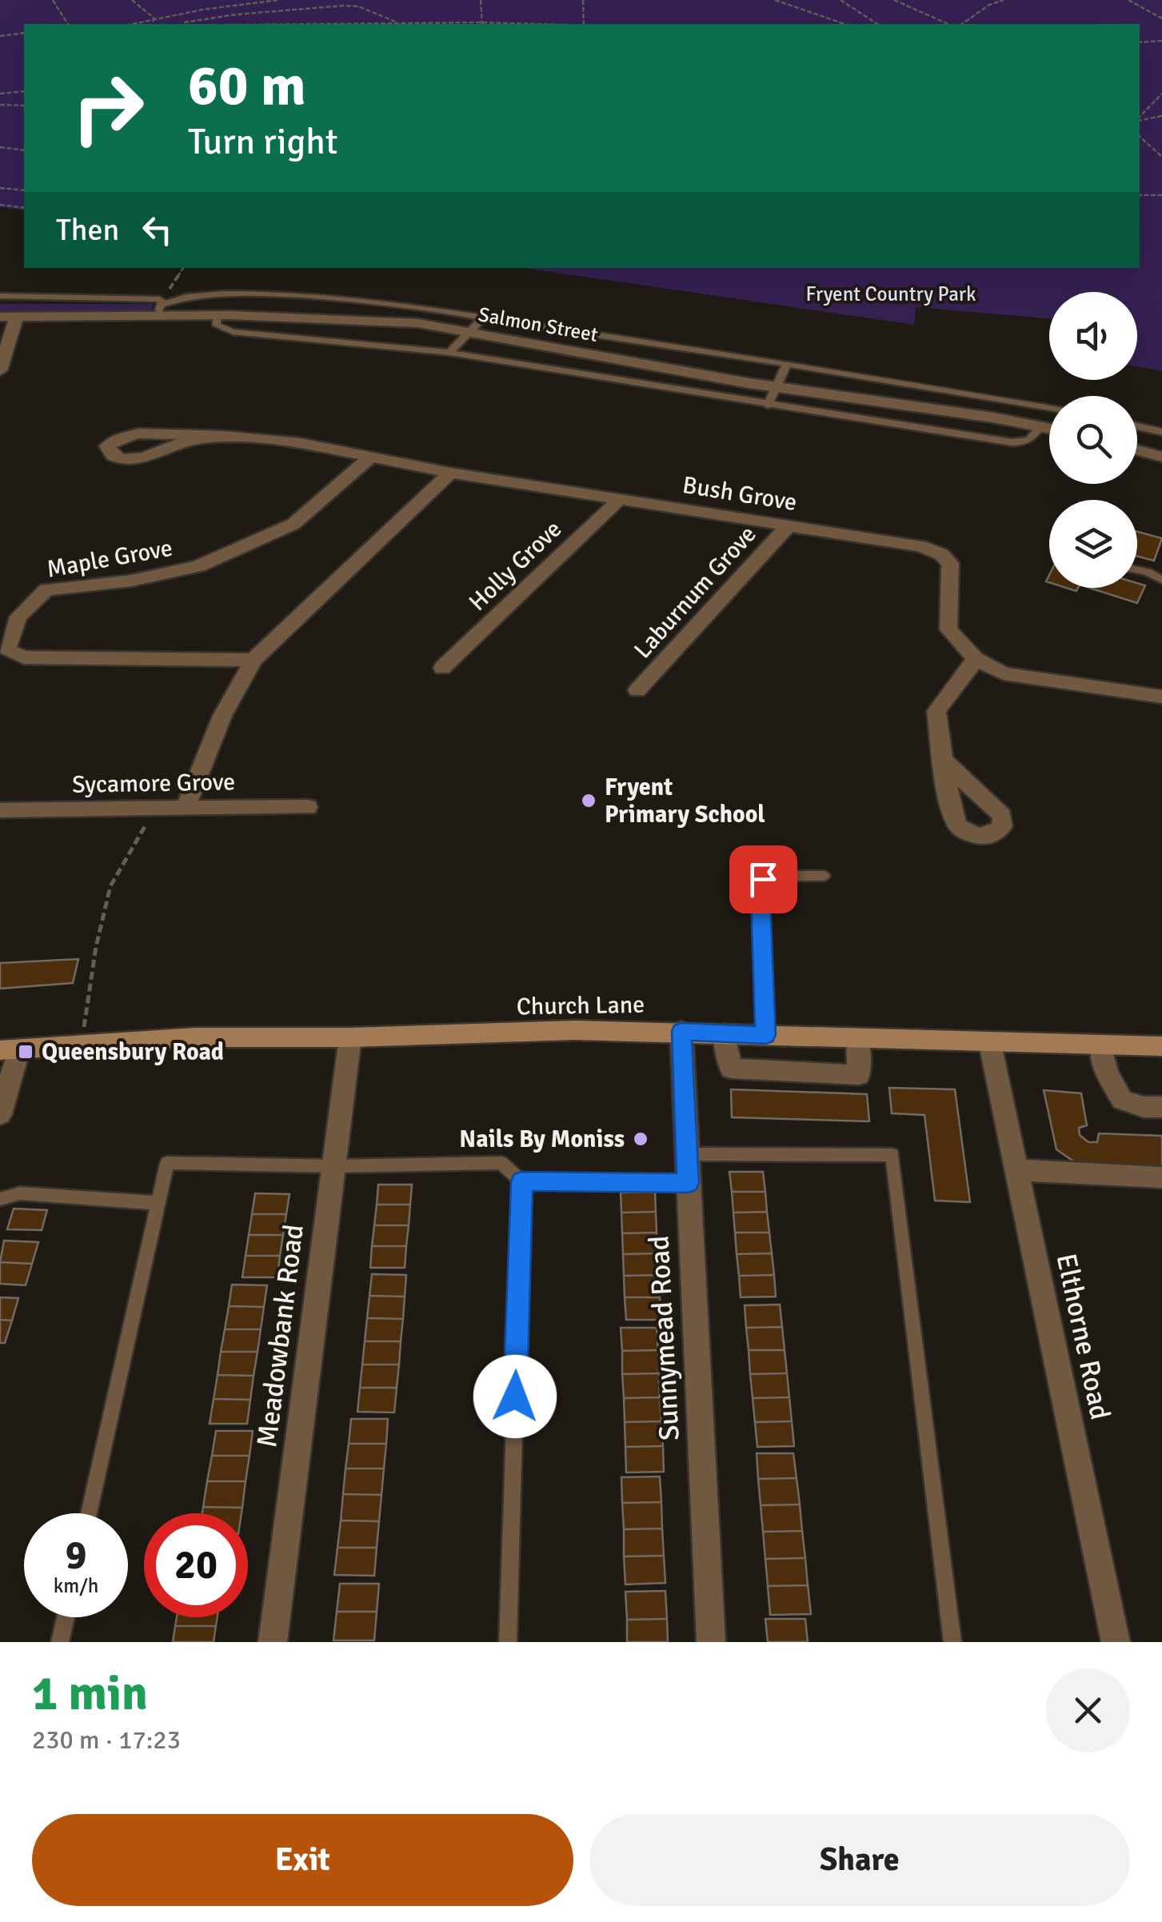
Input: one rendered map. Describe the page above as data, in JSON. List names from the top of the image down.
{
  "streets": {
    "main road": ["Church Lane"],
    "street": [
      "Salmon Street",
      "Bush Grove",
      "Maple Grove",
      "Holly Grove",
      "Laburnum Grove",
      "Sycamore Grove",
      "Meadowbank Road",
      "Elthorne Road",
      "Sunnymead Road"
    ]
  },
  "crossings": [
    ["Bush Grove", "Maple Grove"],
    ["Bush Grove", "Holly Grove"],
    ["Bush Grove", "Laburnum Grove"],
    ["Church Lane", "Meadowbank Road"],
    ["Church Lane", "Elthorne Road"],
    ["Church Lane", "Sunnymead Road"]
  ],
  "parks": ["Fryent Country Park"],
  "places": {
    "other": ["Fryent Primary School", "Nails By Moniss"],
    "transit": ["Queensbury Road"]
  },
  "page": {
    "turn": ["60 m", "Turn right"],
    "then": "Then",
    "speed": "9 km/h",
    "limit": "20",
    "heading": ["1 min", "230 m · 17:23"],
    "buttons": ["Exit", "Share"]
  }
}
